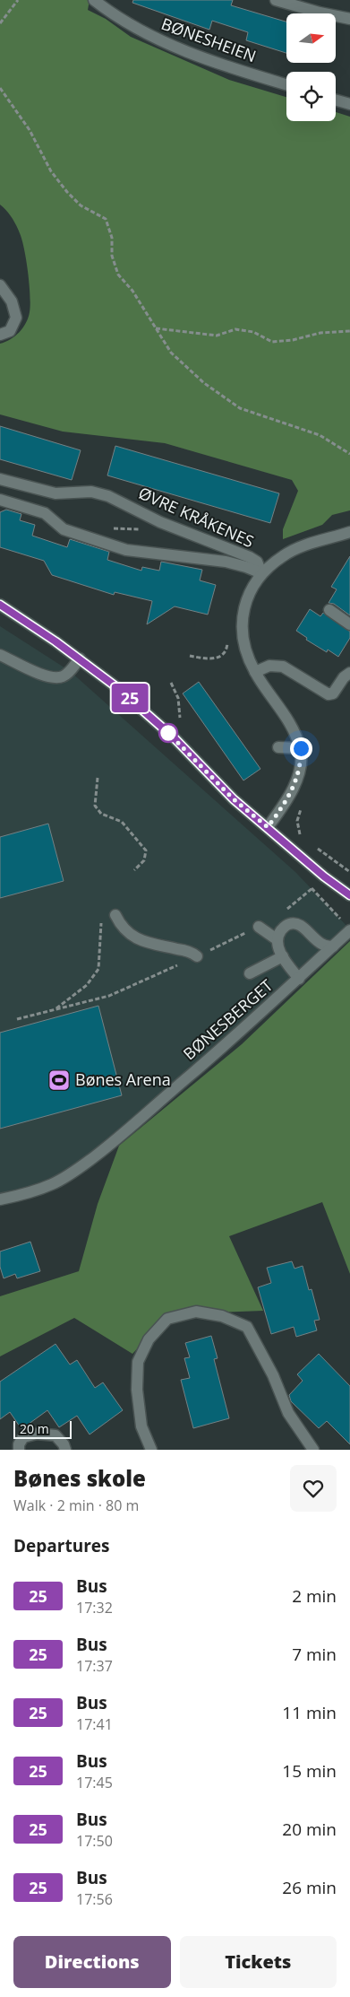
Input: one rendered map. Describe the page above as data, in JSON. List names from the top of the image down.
{
  "streets": {
    "street": ["BØNESHEIEN", "ØVRE KRÅKENES", "BØNESBERGET"]
  },
  "places": {
    "sports": ["Bønes Arena"]
  },
  "lines": ["bus line 25"],
  "scale_bar": "20 m",
  "north": "right",
  "page": {
    "on_map": "25",
    "scale": "20 m",
    "heading": [
      ["Bønes skole", "Walk · 2 min · 80 m"],
      "Departures"
    ],
    "list": [
      {
        "mark": "25",
        "name": "Bus",
        "note": "17:32",
        "value": "2 min"
      },
      {
        "mark": "25",
        "name": "Bus",
        "note": "17:37",
        "value": "7 min"
      },
      {
        "mark": "25",
        "name": "Bus",
        "note": "17:41",
        "value": "11 min"
      },
      {
        "mark": "25",
        "name": "Bus",
        "note": "17:45",
        "value": "15 min"
      },
      {
        "mark": "25",
        "name": "Bus",
        "note": "17:50",
        "value": "20 min"
      },
      {
        "mark": "25",
        "name": "Bus",
        "note": "17:56",
        "value": "26 min"
      }
    ],
    "buttons": ["Directions", "Tickets"]
  }
}
